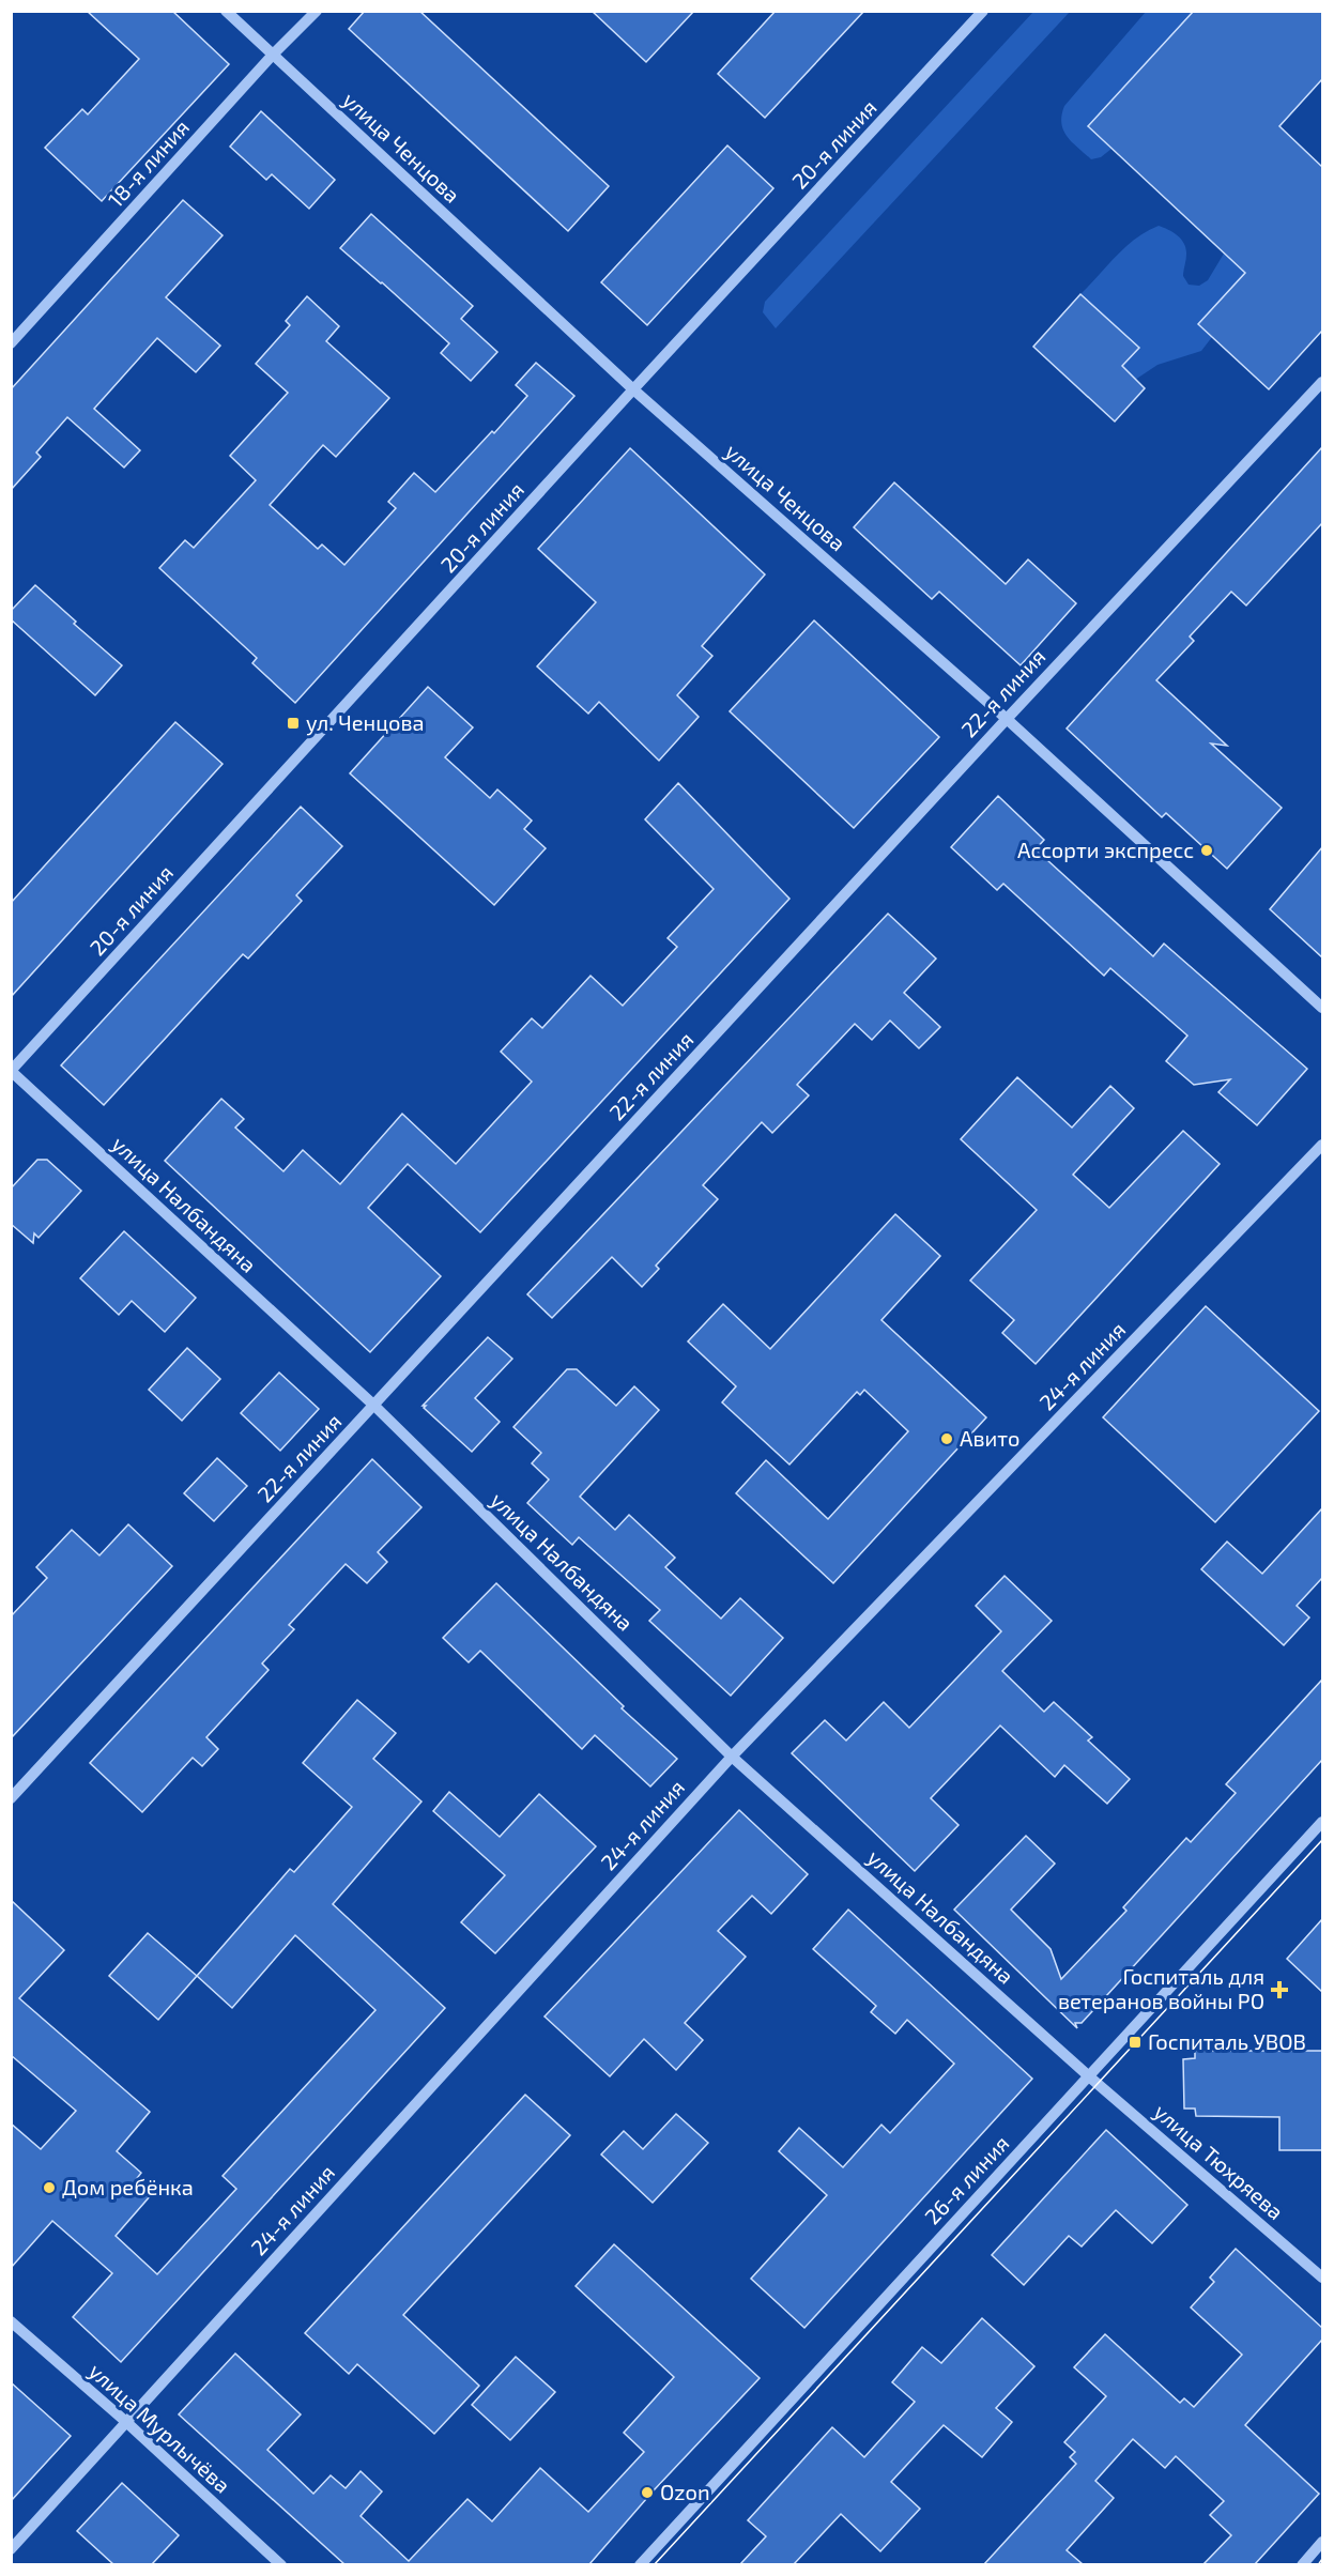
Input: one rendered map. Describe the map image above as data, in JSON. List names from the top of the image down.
{
  "streets": {
    "street": [
      "20-я линия",
      "улица Ченцова",
      "18-я линия",
      "22-я линия",
      "улица Налбандяна",
      "24-я линия",
      "улица Тюхряева",
      "26-я линия",
      "улица Мурлычёва"
    ]
  },
  "crossings": [
    ["20-я линия", "улица Ченцова"],
    ["20-я линия", "улица Налбандяна"],
    ["улица Ченцова", "18-я линия"],
    ["улица Ченцова", "22-я линия"],
    ["22-я линия", "улица Налбандяна"],
    ["улица Налбандяна", "24-я линия"],
    ["улица Налбандяна", "улица Тюхряева"],
    ["улица Налбандяна", "26-я линия"],
    ["24-я линия", "улица Мурлычёва"],
    ["улица Тюхряева", "26-я линия"]
  ],
  "places": {
    "transit": ["ул. Ченцова", "Госпиталь УВОВ"],
    "other": [
      "Ассорти экспресс",
      "Авито",
      "Дом ребёнка",
      "Ozon"
    ],
    "health": ["Госпиталь для ветеранов войны РО"]
  }
}
